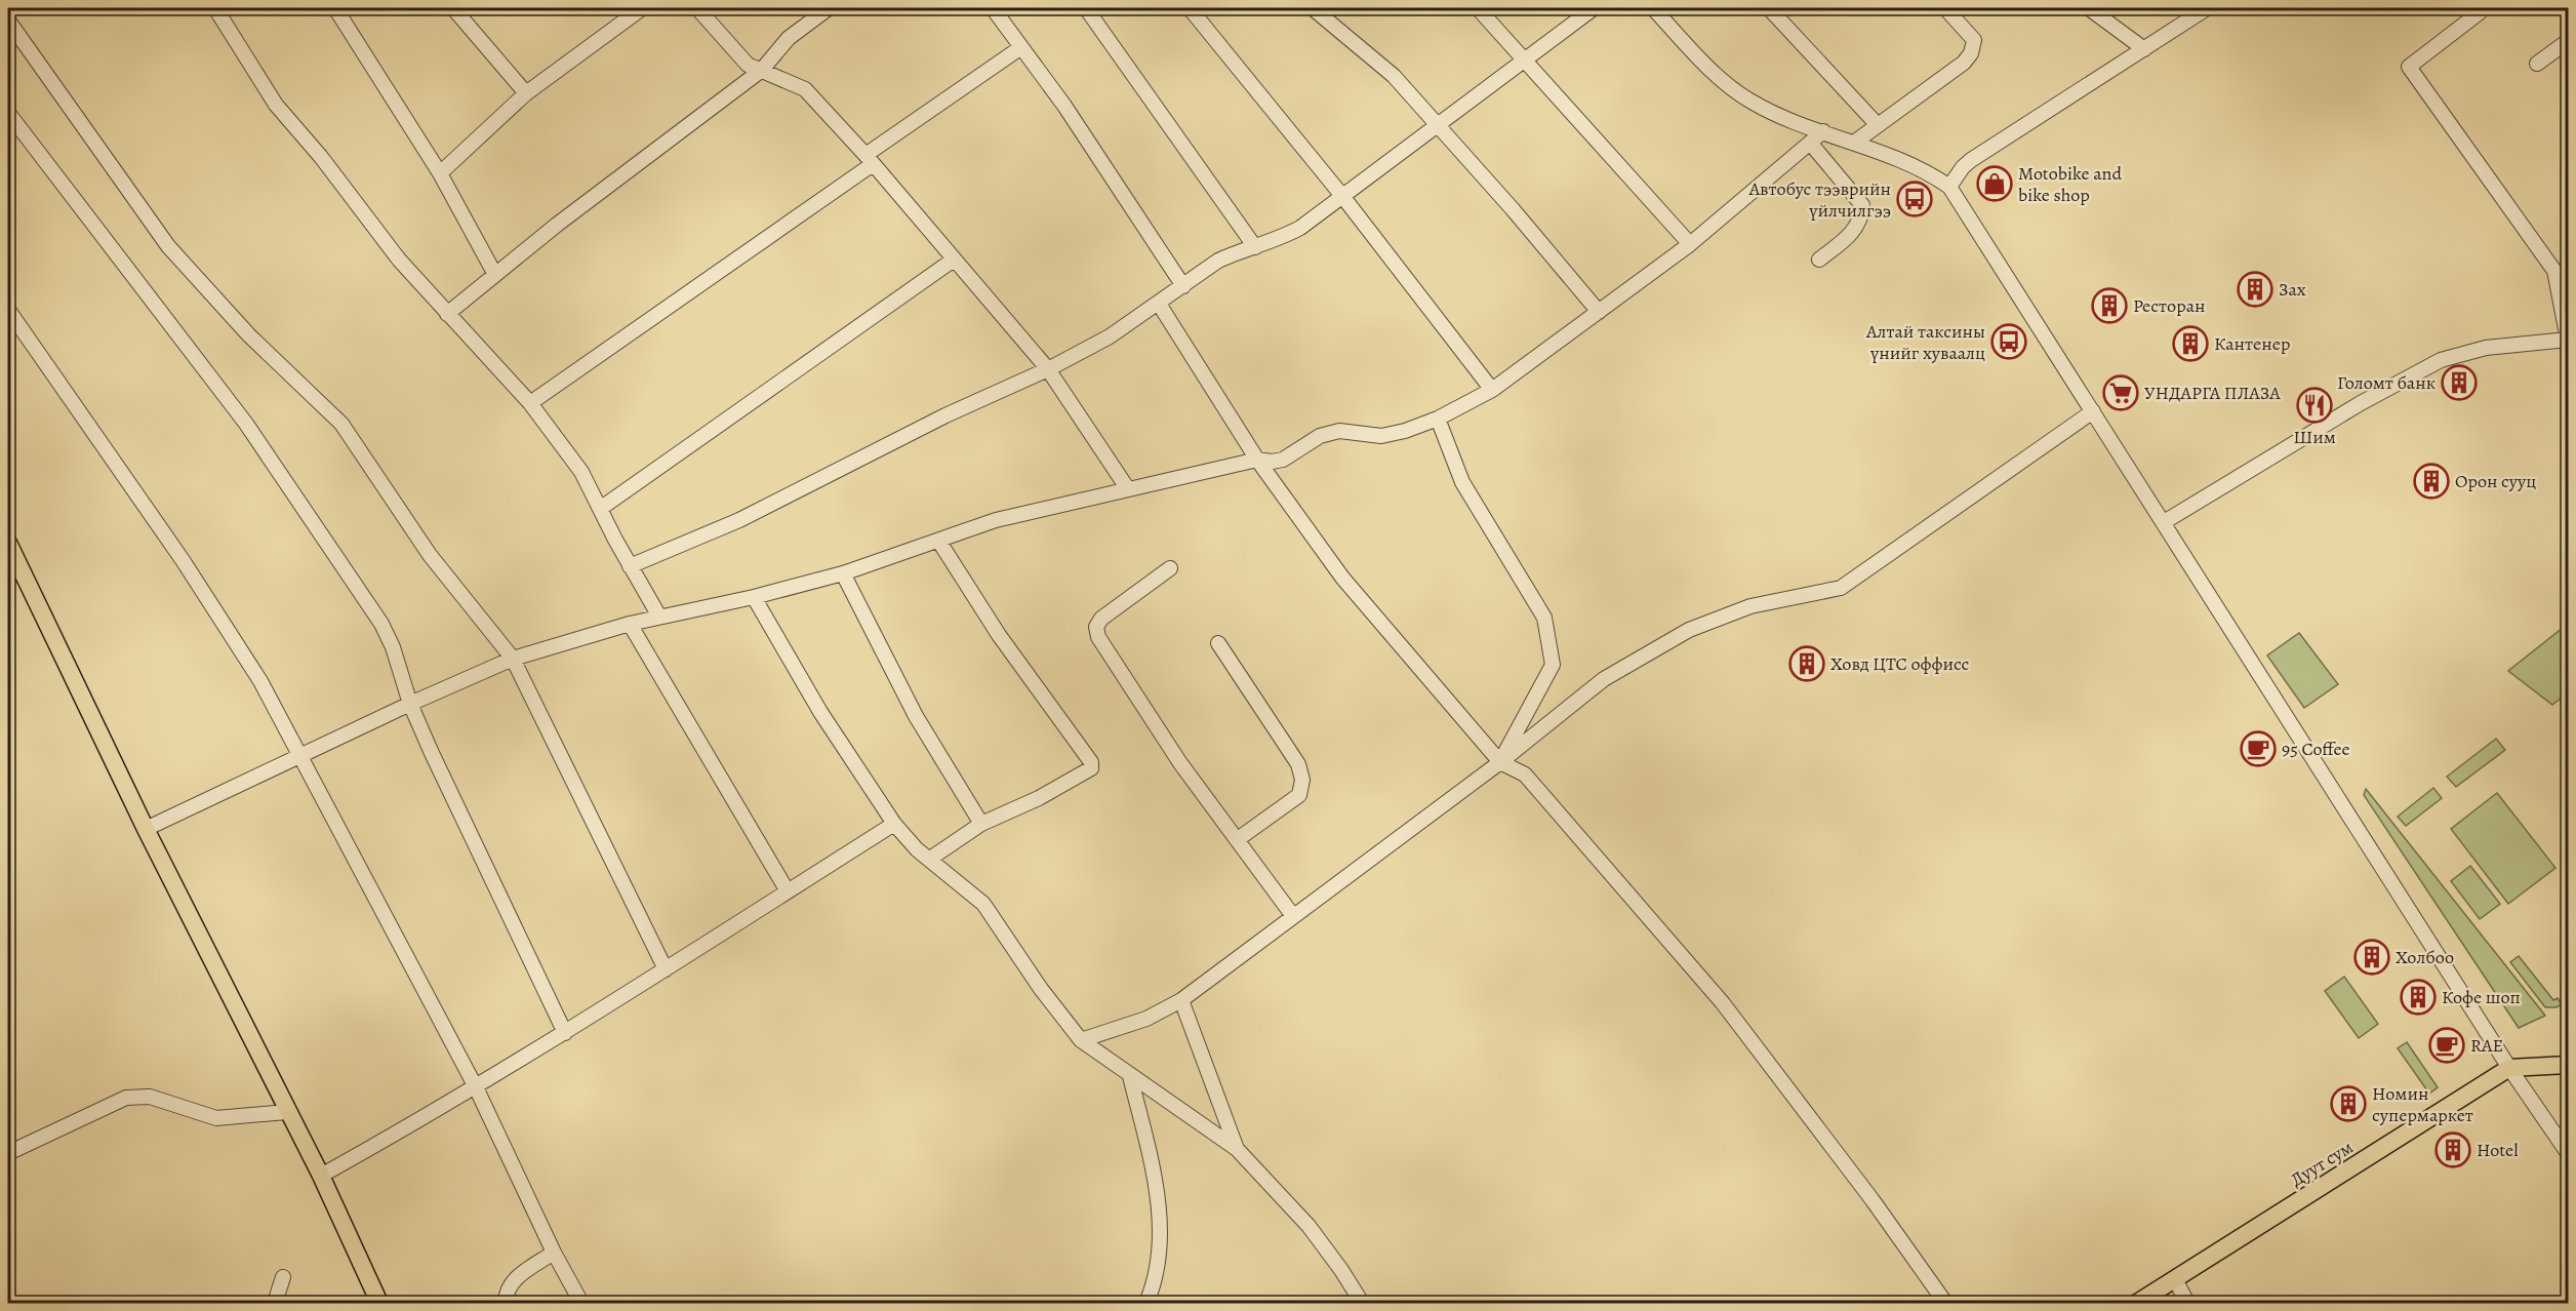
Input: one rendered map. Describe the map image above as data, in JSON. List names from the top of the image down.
{
  "streets": {
    "main road": ["Дуут сум"]
  },
  "places": {
    "shop": ["Motobike and bike shop"],
    "bus stop": ["Автобус тээврийн үйлчилгээ", "Алтай таксины үнийг хуваалц"],
    "building": [
      "Зах",
      "Ресторан",
      "Кантенер",
      "Голомт банк",
      "Орон сууц",
      "Ховд ЦТС оффисс",
      "Холбоо",
      "Кофе шоп",
      "Номин супермаркет",
      "Hotel"
    ],
    "supermarket": ["УНДАРГА ПЛАЗА"],
    "restaurant": ["Шим"],
    "cafe": ["95 Coffee", "RAE"]
  }
}
